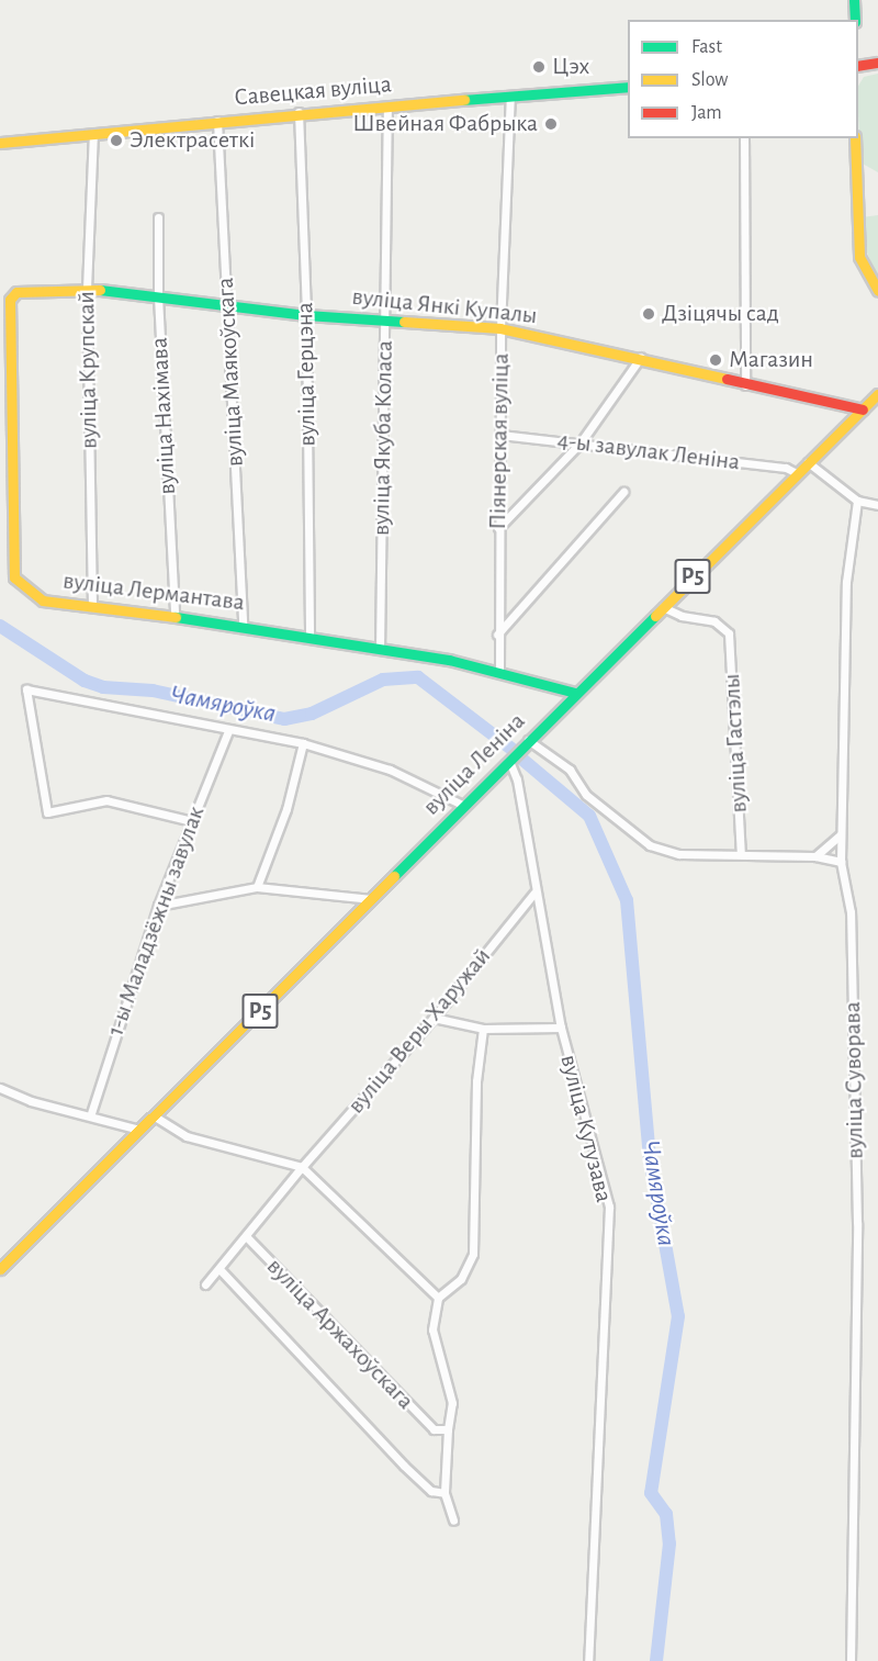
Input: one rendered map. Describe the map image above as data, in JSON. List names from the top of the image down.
{
  "streets": {
    "street": [
      "Савецкая вуліца",
      "вуліца Янкі Купалы",
      "вуліца Крупскай",
      "вуліца Маякоўскага",
      "вуліца Герцэна",
      "вуліца Нахімава",
      "вуліца Якуба Коласа",
      "Піянерская вуліца",
      "4-ы завулак Леніна",
      "Р5",
      "вуліца Лермантава",
      "вуліца Гастэлы",
      "вуліца Леніна",
      "1-ы Маладзёжны завулак",
      "вуліца Веры Харужай",
      "вуліца Суворава",
      "вуліца Кутузава",
      "вуліца Аржахоўскага"
    ]
  },
  "crossings": [
    ["Савецкая вуліца", "вуліца Крупскай"],
    ["Савецкая вуліца", "вуліца Маякоўскага"],
    ["Савецкая вуліца", "вуліца Герцэна"],
    ["Савецкая вуліца", "вуліца Якуба Коласа"],
    ["Савецкая вуліца", "Піянерская вуліца"],
    ["вуліца Янкі Купалы", "вуліца Крупскай"],
    ["вуліца Янкі Купалы", "вуліца Маякоўскага"],
    ["вуліца Янкі Купалы", "вуліца Герцэна"],
    ["вуліца Янкі Купалы", "вуліца Нахімава"],
    ["вуліца Янкі Купалы", "вуліца Якуба Коласа"],
    ["вуліца Янкі Купалы", "Піянерская вуліца"],
    ["вуліца Янкі Купалы", "вуліца Лермантава"],
    ["вуліца Янкі Купалы", "вуліца Леніна"],
    ["вуліца Крупскай", "вуліца Лермантава"],
    ["вуліца Маякоўскага", "вуліца Лермантава"],
    ["вуліца Герцэна", "вуліца Лермантава"],
    ["вуліца Нахімава", "вуліца Лермантава"],
    ["вуліца Якуба Коласа", "вуліца Лермантава"],
    ["Піянерская вуліца", "4-ы завулак Леніна"],
    ["Піянерская вуліца", "вуліца Лермантава"],
    ["4-ы завулак Леніна", "вуліца Леніна"],
    ["вуліца Лермантава", "вуліца Леніна"],
    ["вуліца Гастэлы", "вуліца Леніна"],
    ["вуліца Леніна", "вуліца Кутузава"],
    ["вуліца Веры Харужай", "вуліца Кутузава"],
    ["вуліца Веры Харужай", "вуліца Аржахоўскага"]
  ],
  "water": ["Чамяроўка"],
  "places": [
    "Цэх",
    "Швейная Фабрыка",
    "Электрасеткі",
    "Дзіцячы сад",
    "Магазин"
  ],
  "legend": ["Fast", "Slow", "Jam"]
}
